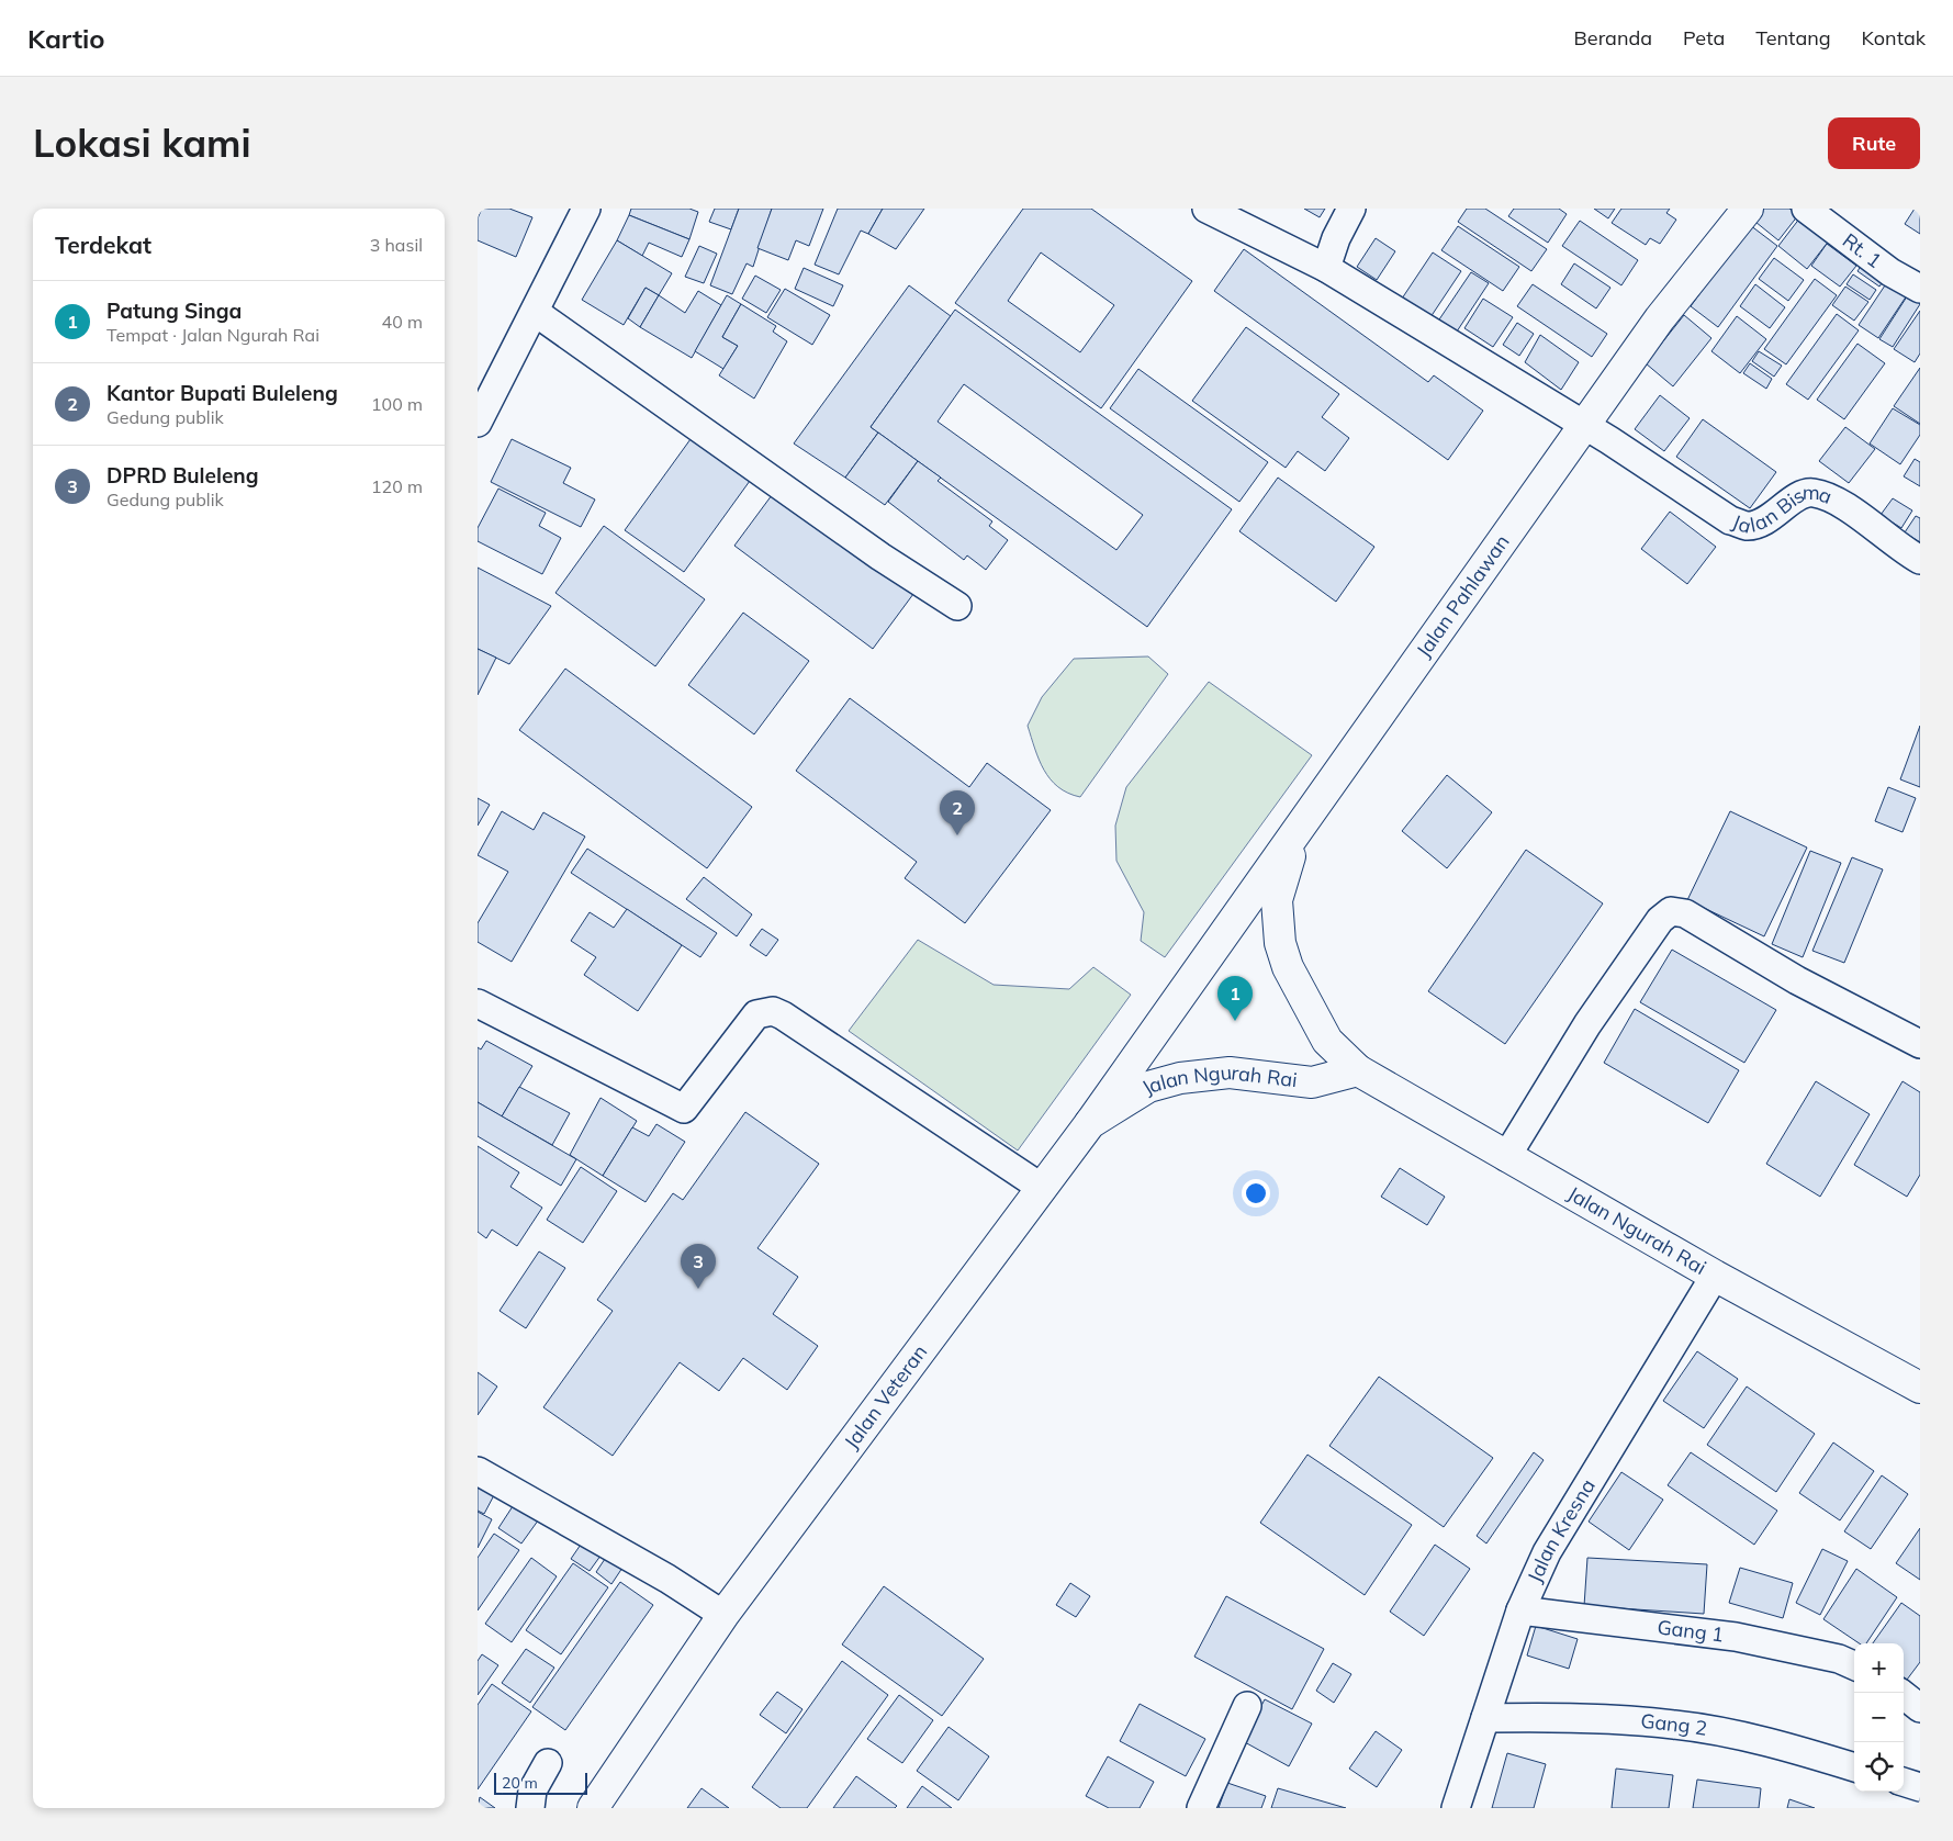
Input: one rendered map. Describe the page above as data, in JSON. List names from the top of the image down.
{
  "streets": {
    "main road": ["Jalan Pahlawan", "Jalan Ngurah Rai", "Jalan Veteran"],
    "street": [
      "Rt. 1",
      "Jalan Bisma",
      "Jalan Kresna",
      "Gang 1",
      "Gang 2"
    ]
  },
  "crossings": [
    ["Jalan Bisma", "Jalan Pahlawan"],
    ["Jalan Pahlawan", "Jalan Ngurah Rai"],
    ["Jalan Pahlawan", "Jalan Veteran"],
    ["Jalan Ngurah Rai", "Jalan Veteran"],
    ["Jalan Ngurah Rai", "Jalan Kresna"],
    ["Jalan Kresna", "Gang 1"],
    ["Jalan Kresna", "Gang 2"]
  ],
  "scale_bar": "20 m",
  "page": {
    "header": "Kartio",
    "nav": [
      "Beranda",
      "Peta",
      "Tentang",
      "Kontak"
    ],
    "buttons": "Rute",
    "title": "Lokasi kami",
    "heading": ["Terdekat", "3 hasil"],
    "list": [
      {
        "mark": "1",
        "name": "Patung Singa",
        "note": "Tempat · Jalan Ngurah Rai",
        "value": "40 m"
      },
      {
        "mark": "2",
        "name": "Kantor Bupati Buleleng",
        "note": "Gedung publik",
        "value": "100 m"
      },
      {
        "mark": "3",
        "name": "DPRD Buleleng",
        "note": "Gedung publik",
        "value": "120 m"
      }
    ],
    "pins": ["2", "1", "3"],
    "map_buttons": ["+", "−"],
    "scale": "20 m"
  }
}
